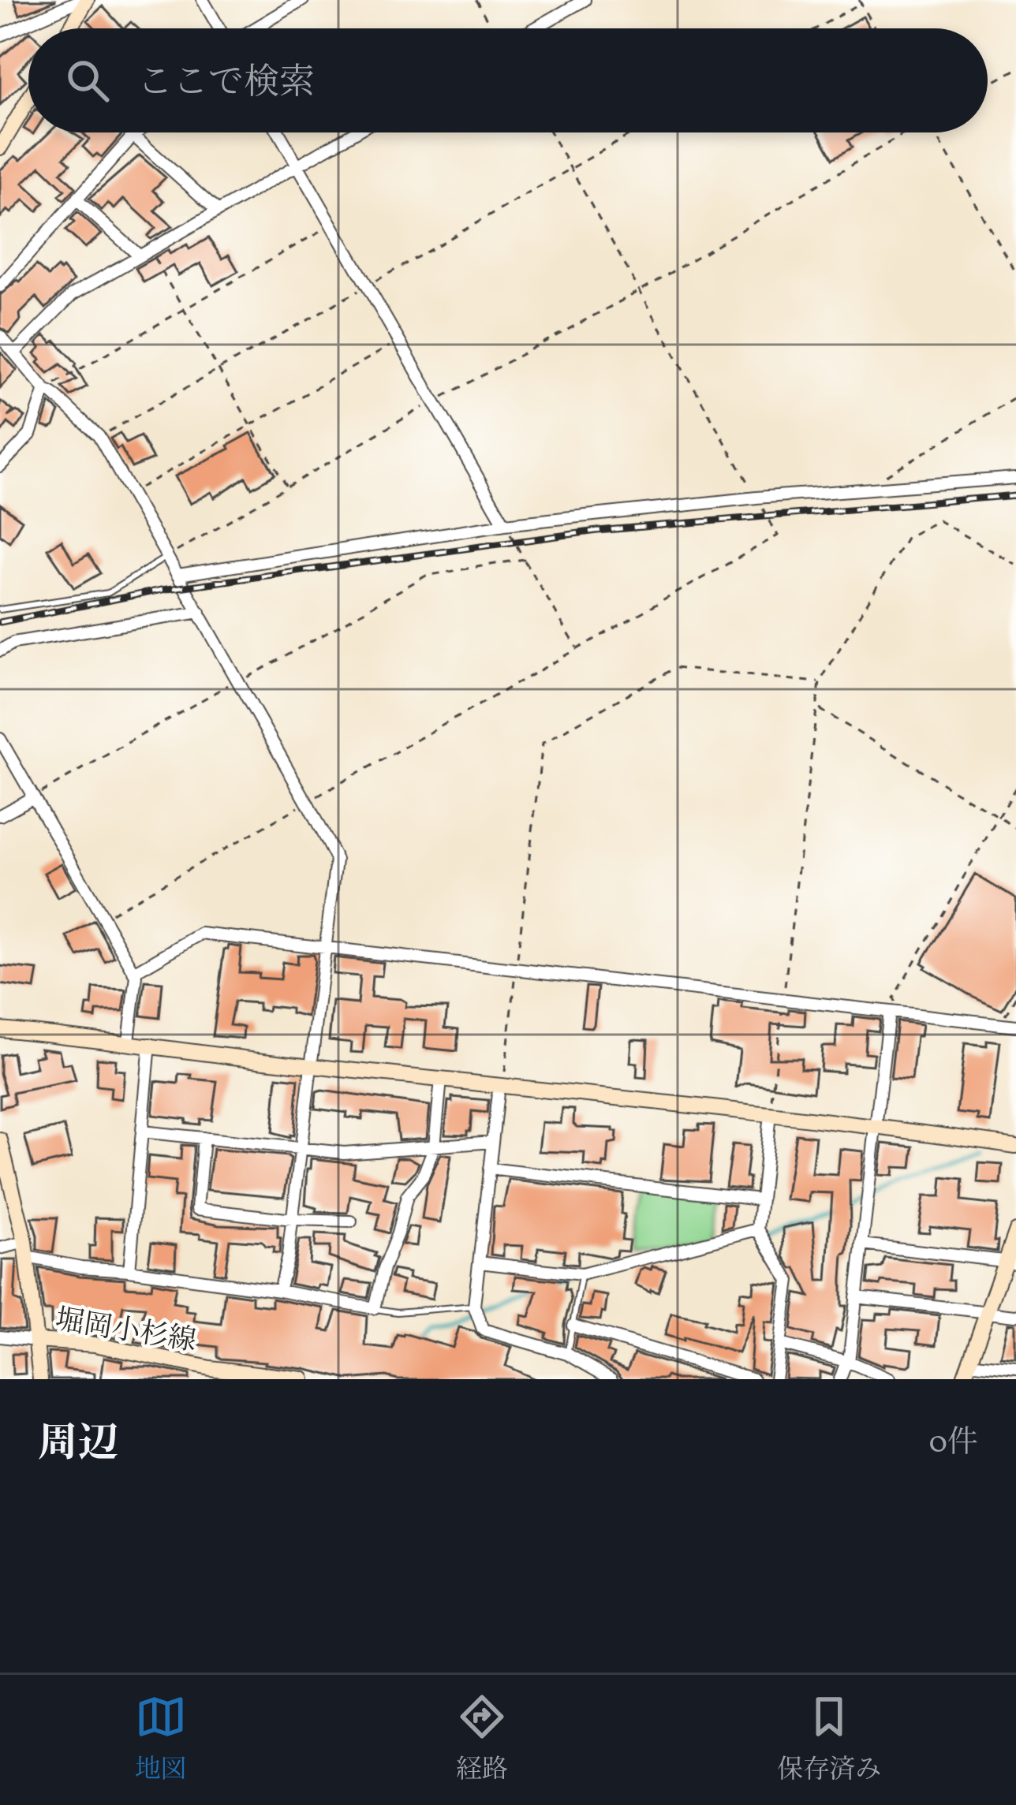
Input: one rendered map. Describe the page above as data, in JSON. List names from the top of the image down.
{
  "streets": {
    "street": ["堀岡小杉線"]
  },
  "page": {
    "search": "ここで検索",
    "heading": ["周辺", "0件"],
    "nav": ["地図", "経路", "保存済み"]
  }
}
